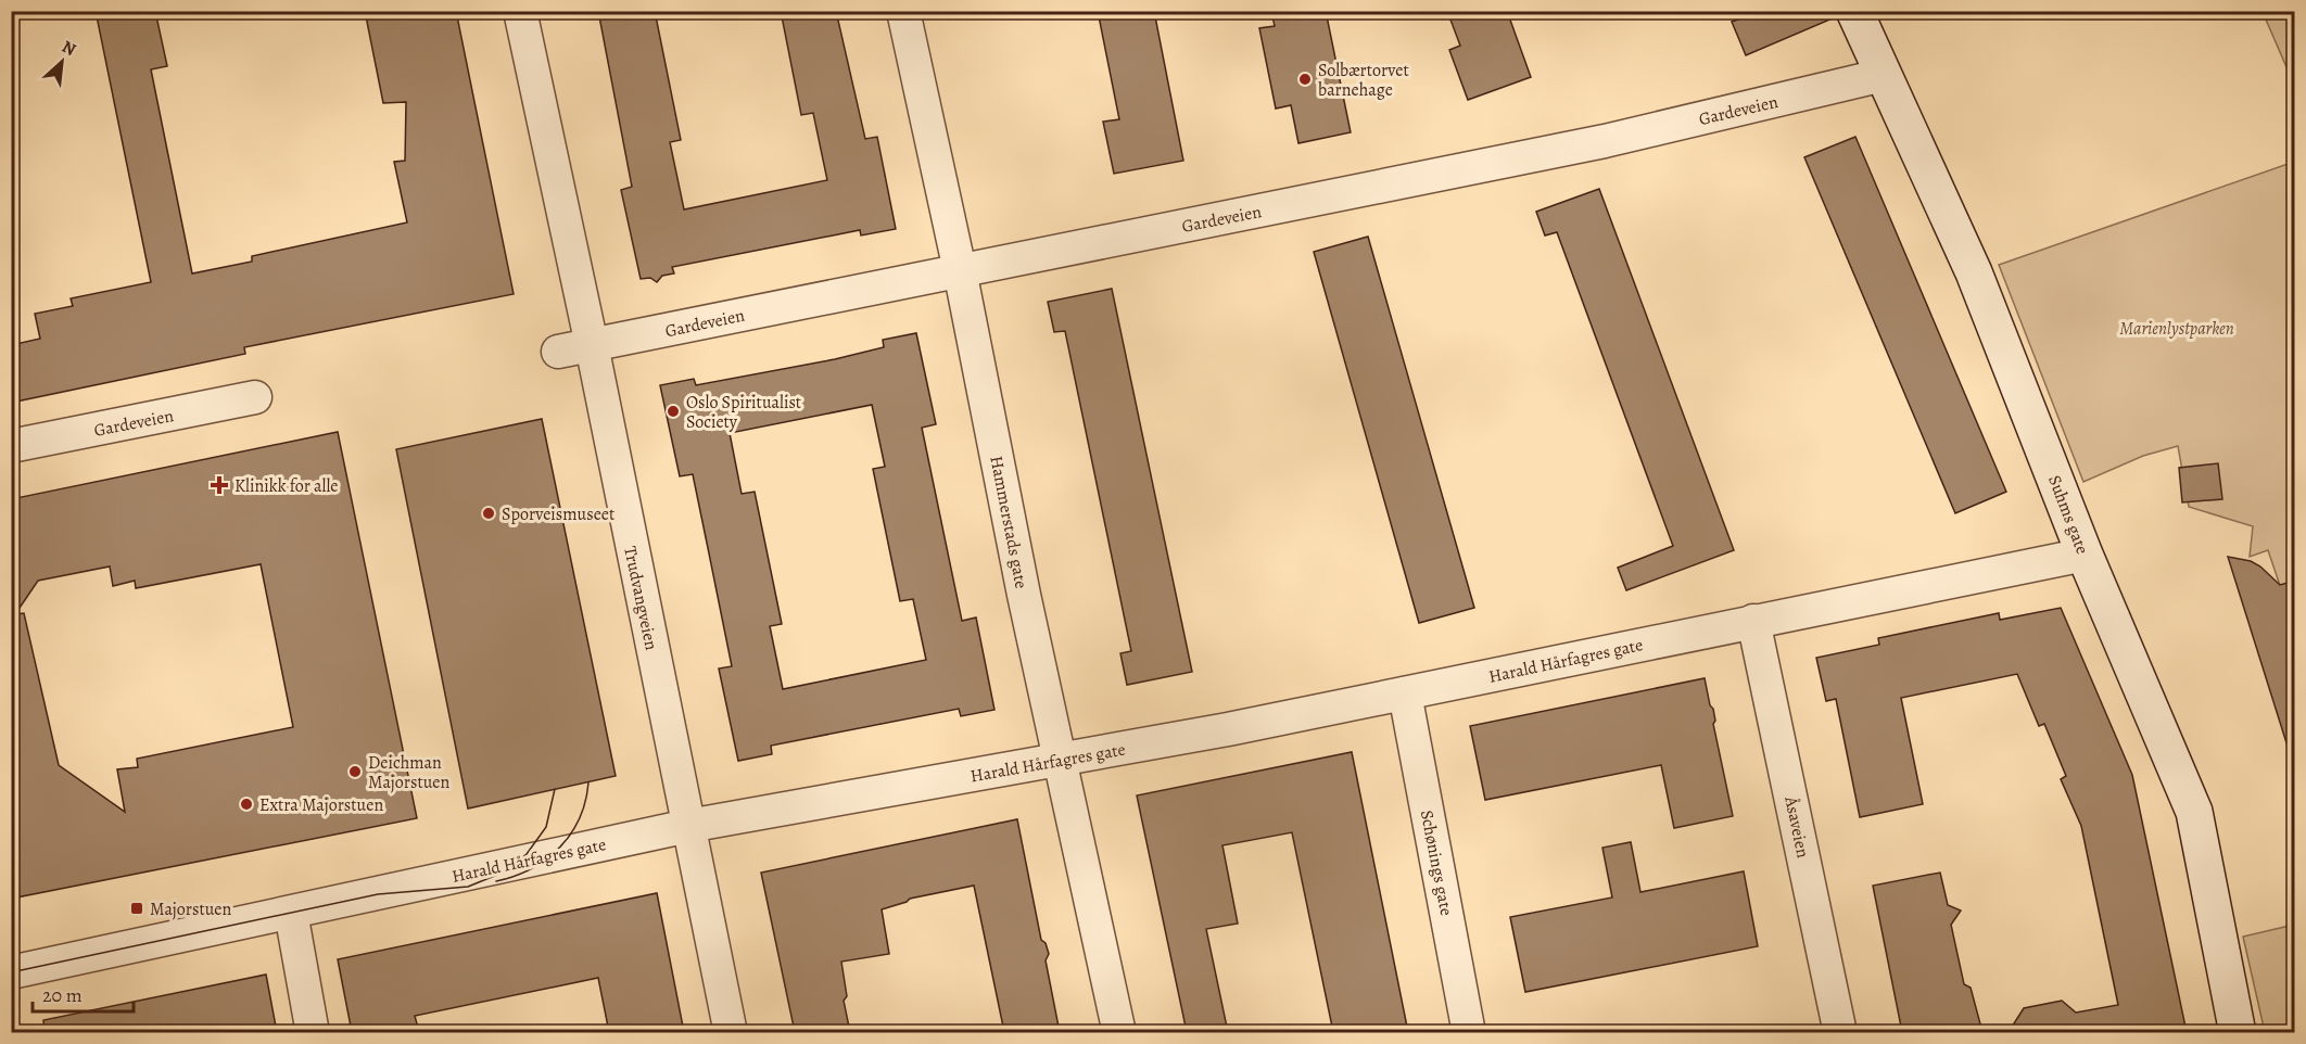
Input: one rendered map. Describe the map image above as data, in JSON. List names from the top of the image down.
{
  "streets": {
    "street": [
      "Gardeveien",
      "Suhms gate",
      "Hammerstads gate",
      "Trudvangveien",
      "Harald Hårfagres gate",
      "Åsaveien",
      "Schønings gate"
    ]
  },
  "crossings": [
    ["Gardeveien", "Suhms gate"],
    ["Gardeveien", "Hammerstads gate"],
    ["Gardeveien", "Trudvangveien"],
    ["Suhms gate", "Harald Hårfagres gate"],
    ["Hammerstads gate", "Harald Hårfagres gate"],
    ["Trudvangveien", "Harald Hårfagres gate"],
    ["Harald Hårfagres gate", "Åsaveien"],
    ["Harald Hårfagres gate", "Schønings gate"]
  ],
  "parks": ["Marienlystparken"],
  "places": {
    "other": [
      "Solbærtorvet barnehage",
      "Oslo Spiritualist Society",
      "Sporveismuseet",
      "Deichman Majorstuen",
      "Extra Majorstuen"
    ],
    "health": ["Klinikk for alle"],
    "transit": ["Majorstuen"]
  },
  "scale_bar": "20 m",
  "north": "top right"
}
